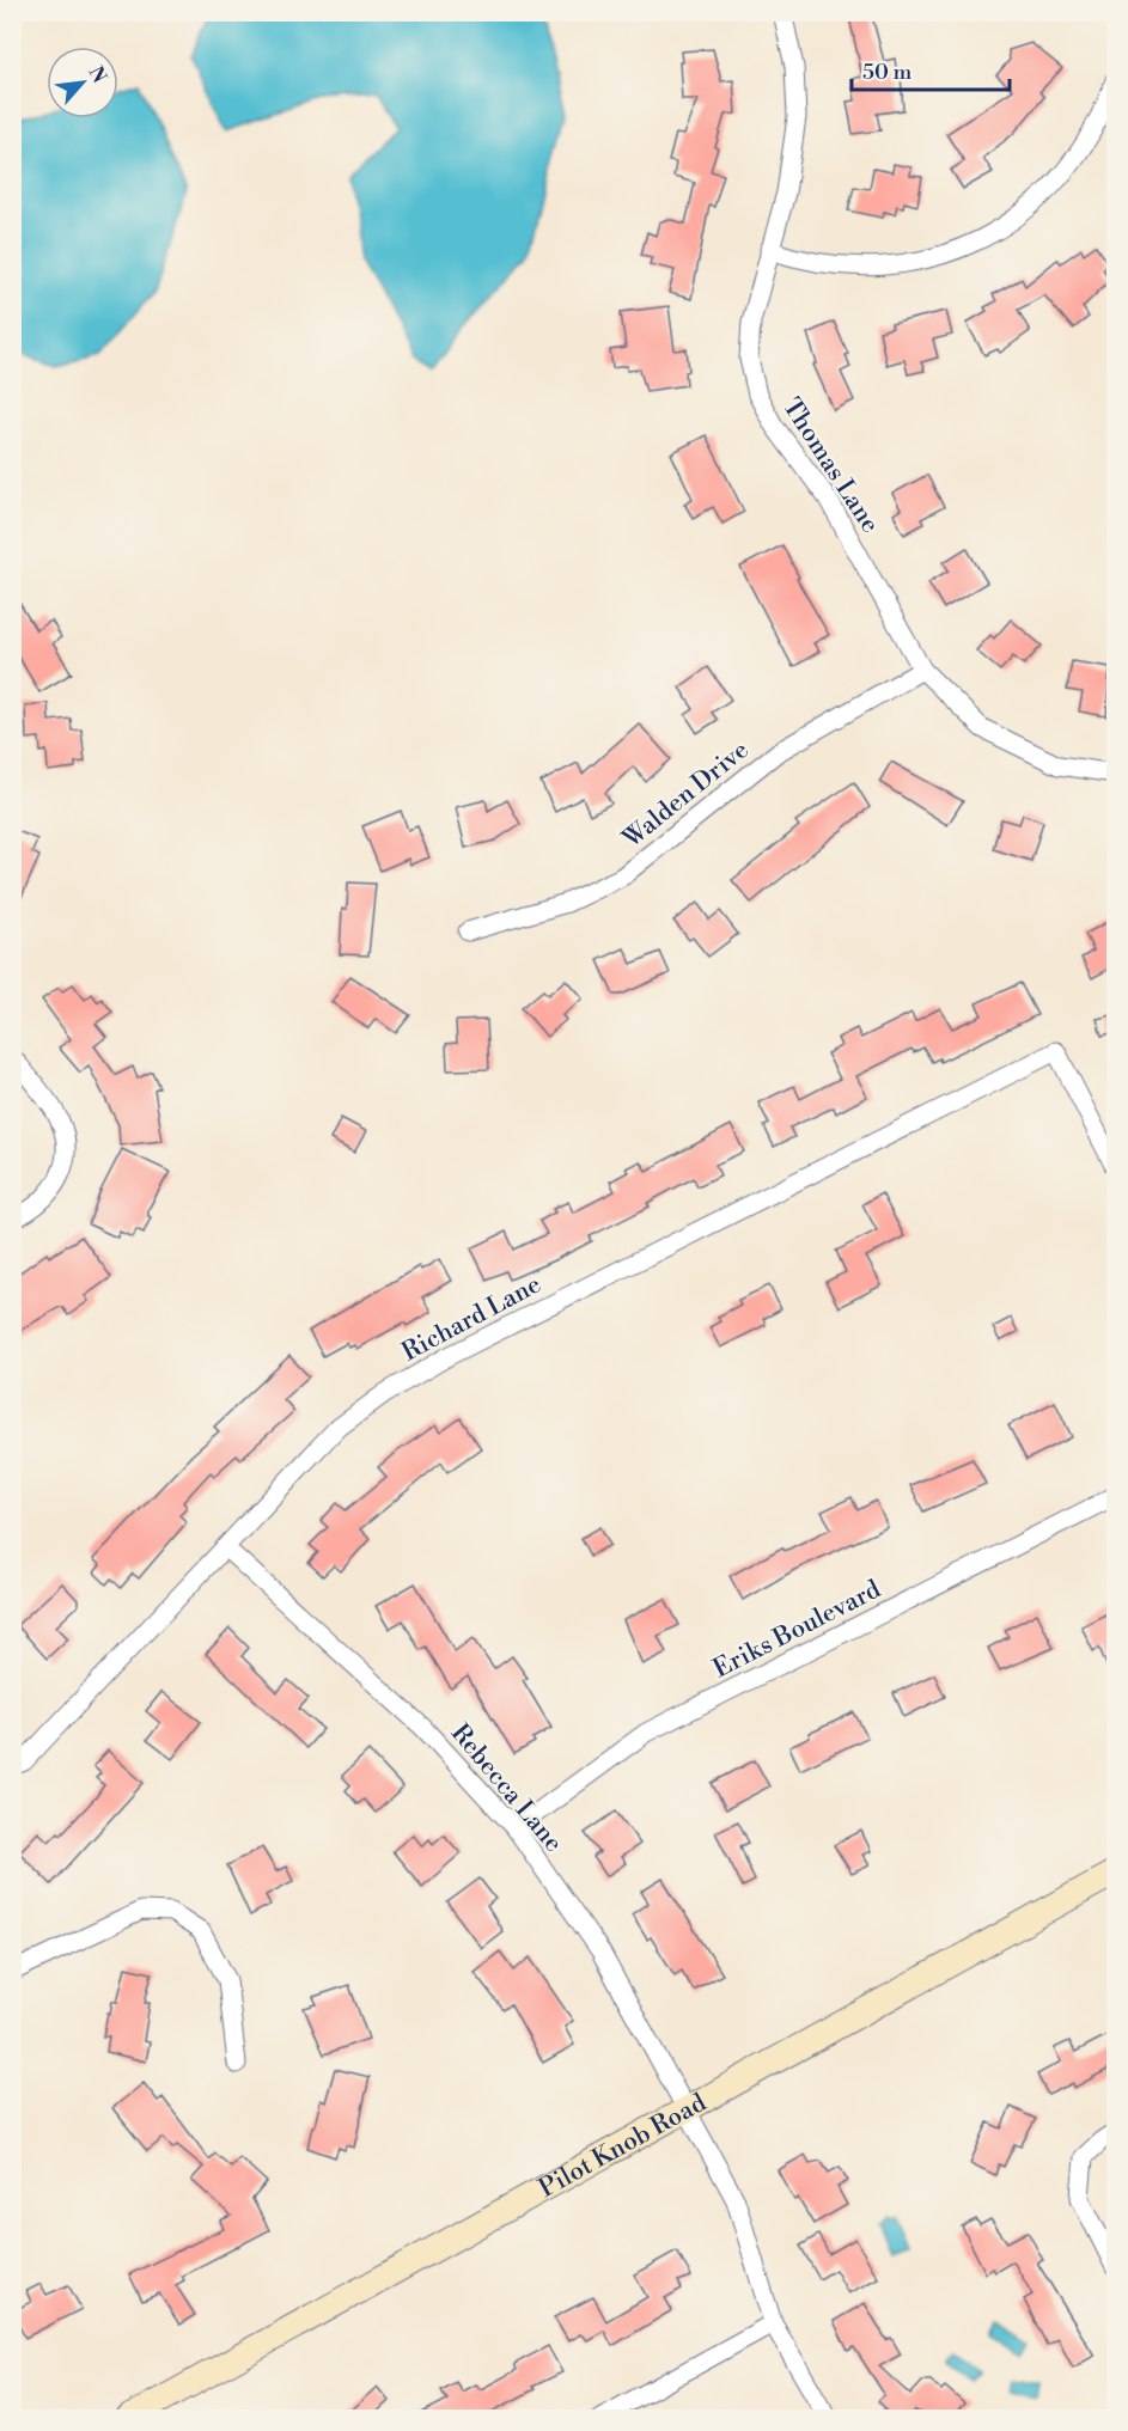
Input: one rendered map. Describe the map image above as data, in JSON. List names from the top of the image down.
{
  "streets": {
    "main road": ["Pilot Knob Road"],
    "street": [
      "Thomas Lane",
      "Walden Drive",
      "Richard Lane",
      "Eriks Boulevard",
      "Rebecca Lane"
    ]
  },
  "crossings": [
    ["Thomas Lane", "Walden Drive"],
    ["Richard Lane", "Rebecca Lane"],
    ["Eriks Boulevard", "Rebecca Lane"],
    ["Rebecca Lane", "Pilot Knob Road"]
  ],
  "scale_bar": "50 m",
  "north": "top right"
}
